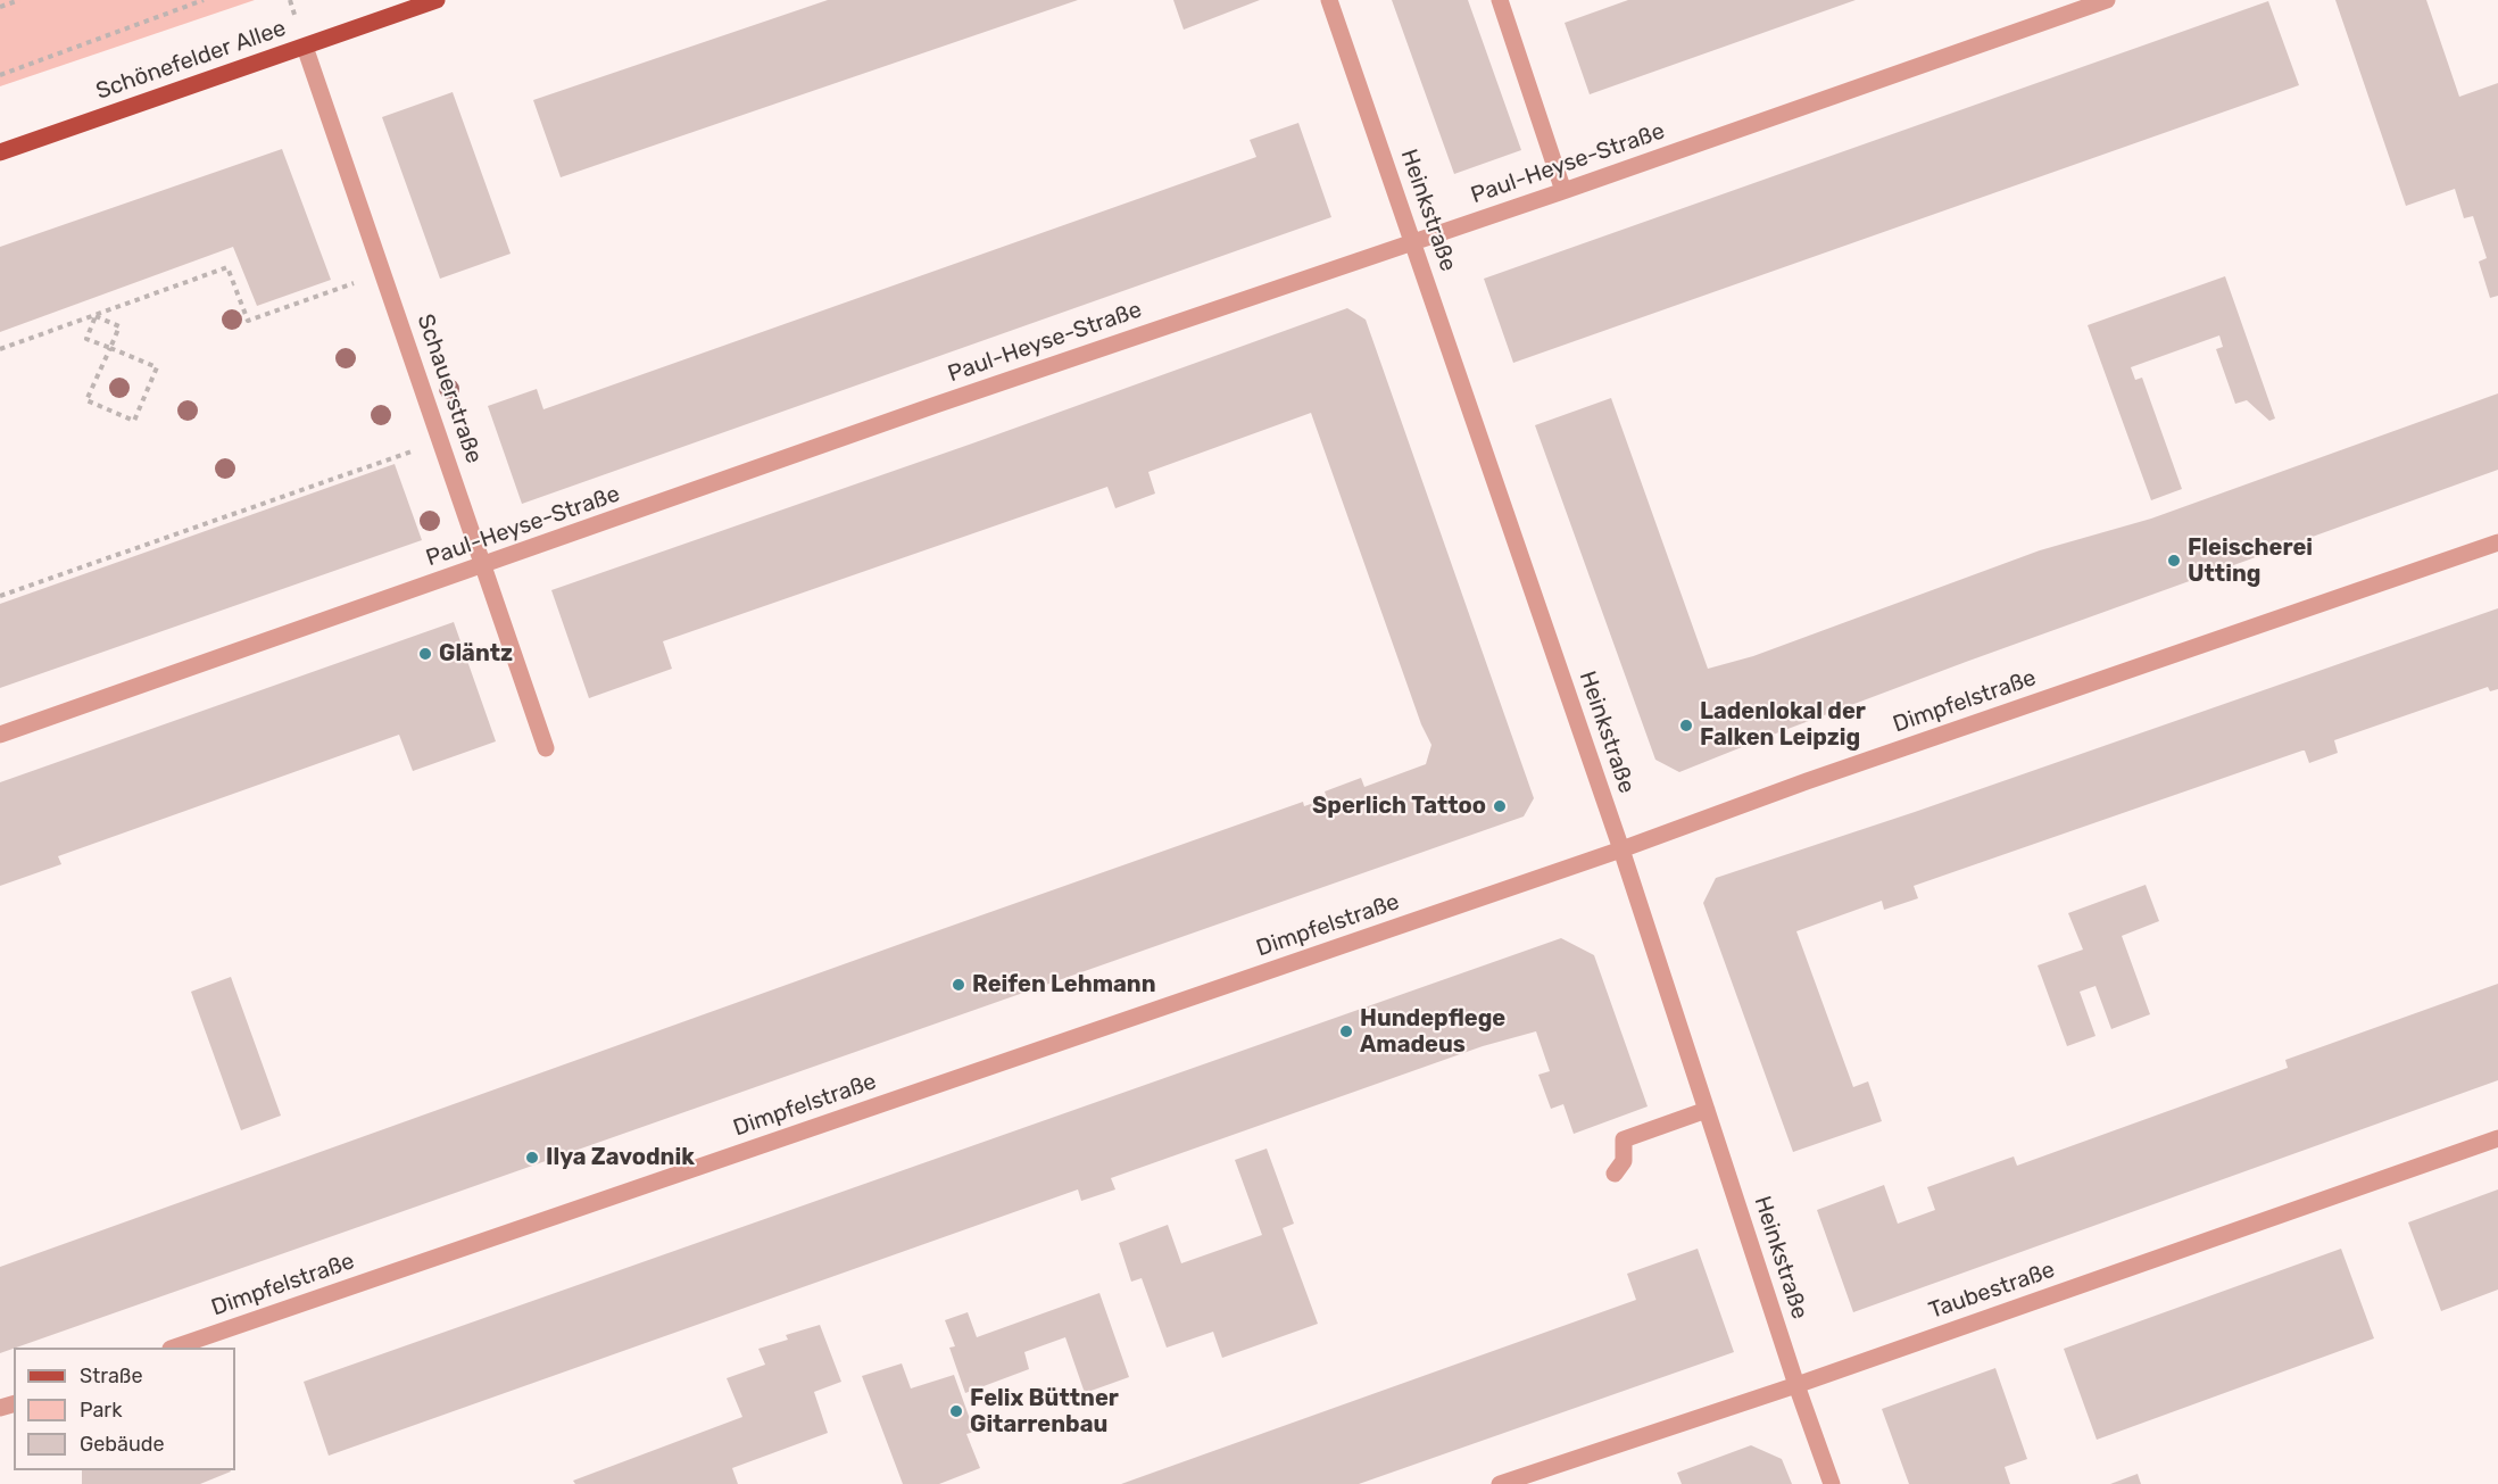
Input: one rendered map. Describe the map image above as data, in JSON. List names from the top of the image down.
{
  "streets": {
    "main road": ["Schönefelder Allee"],
    "street": [
      "Paul-Heyse-Straße",
      "Heinkstraße",
      "Schauerstraße",
      "Dimpfelstraße",
      "Taubestraße"
    ]
  },
  "crossings": [
    ["Schönefelder Allee", "Schauerstraße"],
    ["Paul-Heyse-Straße", "Heinkstraße"],
    ["Paul-Heyse-Straße", "Schauerstraße"],
    ["Heinkstraße", "Dimpfelstraße"],
    ["Heinkstraße", "Taubestraße"]
  ],
  "places": [
    "Fleischerei Utting",
    "Gläntz",
    "Ladenlokal der Falken Leipzig",
    "Sperlich Tattoo",
    "Reifen Lehmann",
    "Hundepflege Amadeus",
    "Ilya Zavodnik",
    "Felix Büttner Gitarrenbau"
  ],
  "legend": ["Straße", "Park", "Gebäude"]
}
